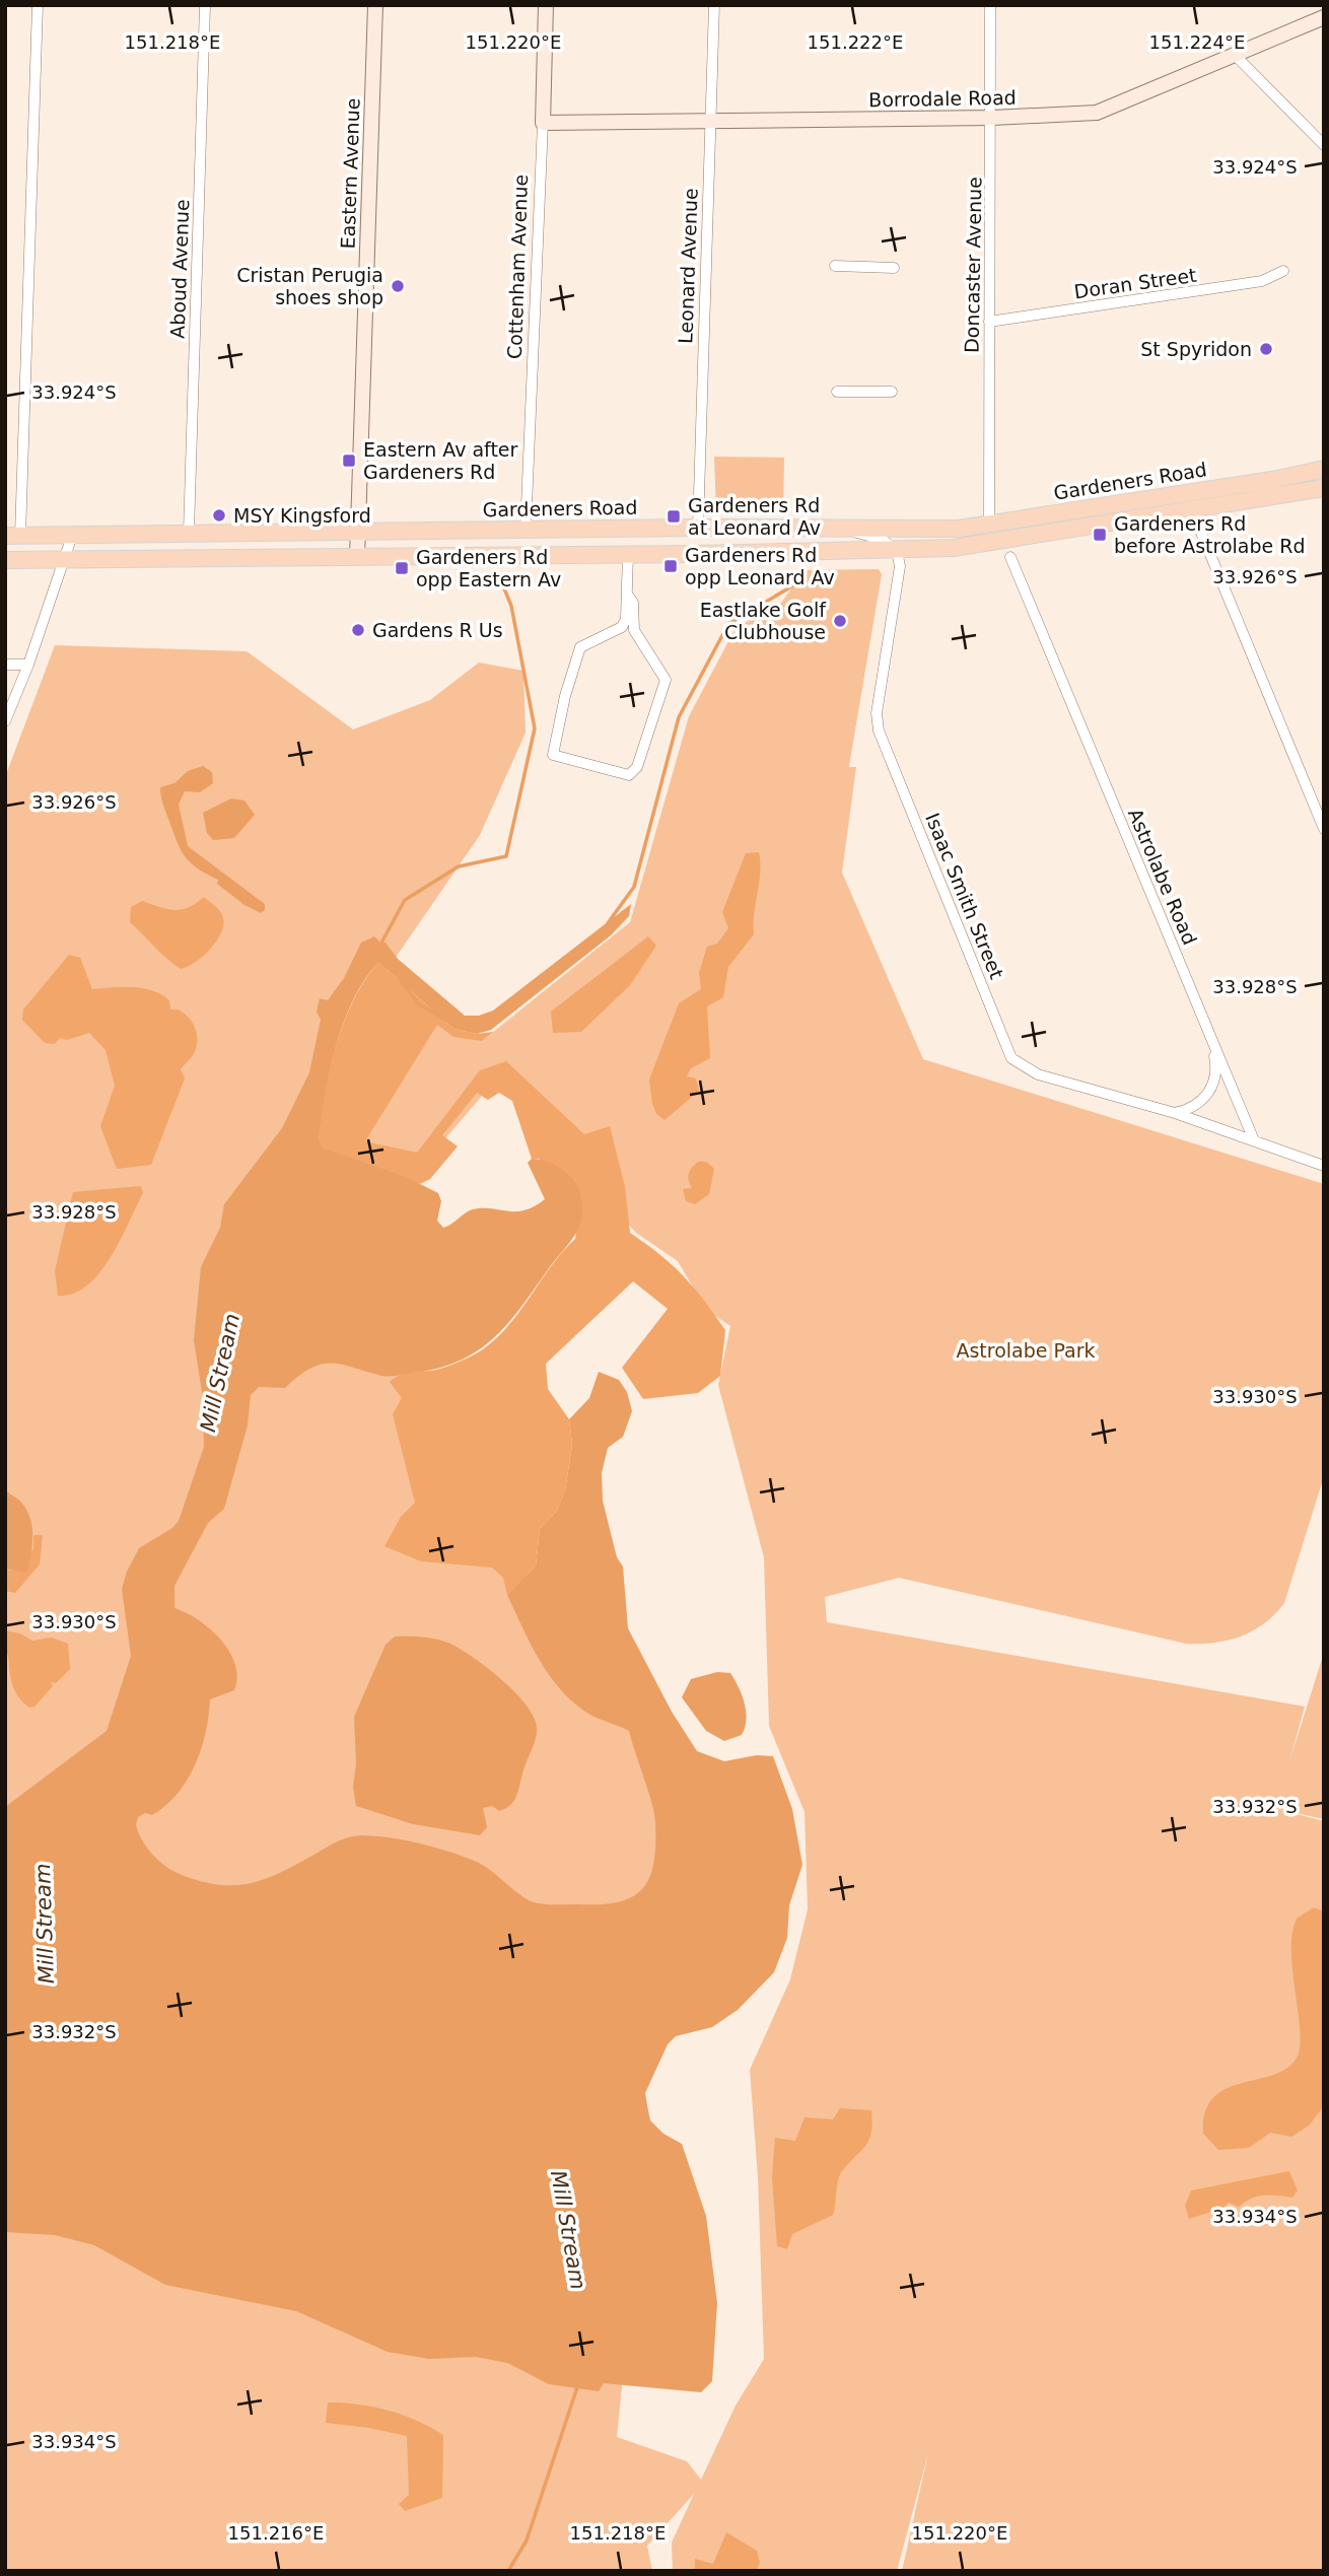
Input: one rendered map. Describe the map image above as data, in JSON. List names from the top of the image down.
{
  "streets": {
    "main road": ["Gardeners Road"],
    "street": [
      "Borrodale Road",
      "Eastern Avenue",
      "Doncaster Avenue",
      "Leonard Avenue",
      "Cottenham Avenue",
      "Aboud Avenue",
      "Doran Street",
      "Astrolabe Road",
      "Isaac Smith Street"
    ]
  },
  "crossings": [
    ["Borrodale Road", "Doncaster Avenue"],
    ["Borrodale Road", "Leonard Avenue"],
    ["Borrodale Road", "Cottenham Avenue"],
    ["Eastern Avenue", "Gardeners Road"],
    ["Doncaster Avenue", "Doran Street"],
    ["Doncaster Avenue", "Gardeners Road"],
    ["Leonard Avenue", "Gardeners Road"],
    ["Cottenham Avenue", "Gardeners Road"],
    ["Aboud Avenue", "Gardeners Road"],
    ["Gardeners Road", "Isaac Smith Street"],
    ["Astrolabe Road", "Isaac Smith Street"]
  ],
  "water": ["Mill Stream"],
  "parks": ["Astrolabe Park"],
  "places": {
    "other": [
      "Cristan Perugia shoes shop",
      "St Spyridon",
      "MSY Kingsford",
      "Eastlake Golf Clubhouse",
      "Gardens R Us"
    ],
    "transit": [
      "Eastern Av after Gardeners Rd",
      "Gardeners Rd at Leonard Av",
      "Gardeners Rd before Astrolabe Rd",
      "Gardeners Rd opp Leonard Av",
      "Gardeners Rd opp Eastern Av"
    ]
  },
  "coordinates": [
    "151.218°E",
    "151.220°E",
    "151.222°E",
    "151.224°E",
    "33.924°S",
    "33.926°S",
    "33.928°S",
    "33.930°S",
    "33.932°S",
    "33.934°S",
    "151.216°E"
  ]
}
